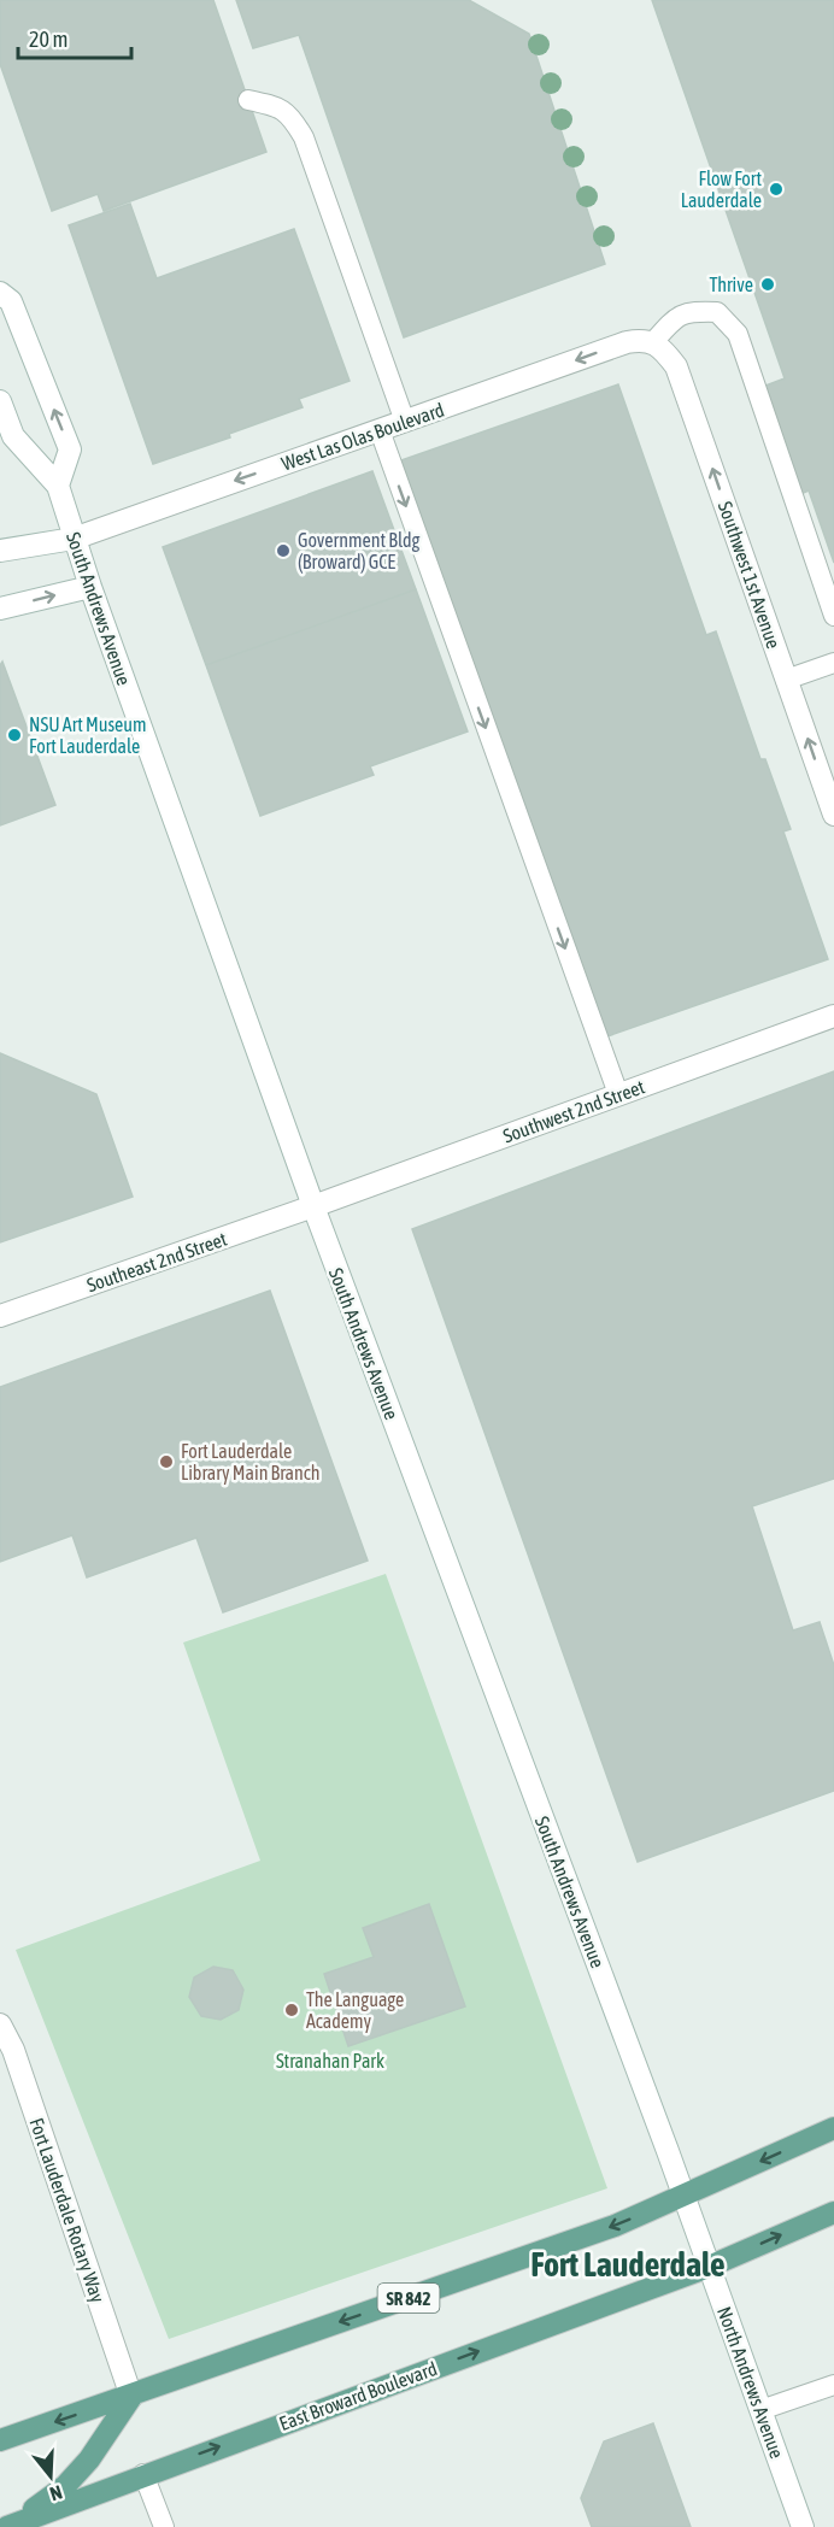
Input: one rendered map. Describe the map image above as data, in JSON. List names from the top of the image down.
{
  "streets": {
    "main road": [
      "West Las Olas Boulevard",
      "Southwest 1st Avenue",
      "South Andrews Avenue",
      "Southwest 2nd Street",
      "Southeast 2nd Street",
      "Fort Lauderdale Rotary Way",
      "SR 842",
      "North Andrews Avenue",
      "East Broward Boulevard"
    ]
  },
  "crossings": [
    ["West Las Olas Boulevard", "Southwest 1st Avenue"],
    ["West Las Olas Boulevard", "South Andrews Avenue"],
    ["South Andrews Avenue", "Southwest 2nd Street"],
    ["South Andrews Avenue", "Southeast 2nd Street"],
    ["South Andrews Avenue", "SR 842"],
    ["South Andrews Avenue", "North Andrews Avenue"],
    ["Southwest 2nd Street", "Southeast 2nd Street"],
    ["Fort Lauderdale Rotary Way", "SR 842"],
    ["SR 842", "North Andrews Avenue"],
    ["North Andrews Avenue", "East Broward Boulevard"]
  ],
  "one_way": ["West Las Olas Boulevard", "Southwest 1st Avenue"],
  "districts": ["Fort Lauderdale"],
  "parks": ["Stranahan Park"],
  "places": [
    "Flow Fort Lauderdale",
    "Thrive",
    "Government Bldg (Broward) GCE",
    "NSU Art Museum Fort Lauderdale",
    "Fort Lauderdale Library Main Branch",
    "The Language Academy"
  ],
  "scale_bar": "20 m",
  "north": "bottom"
}
